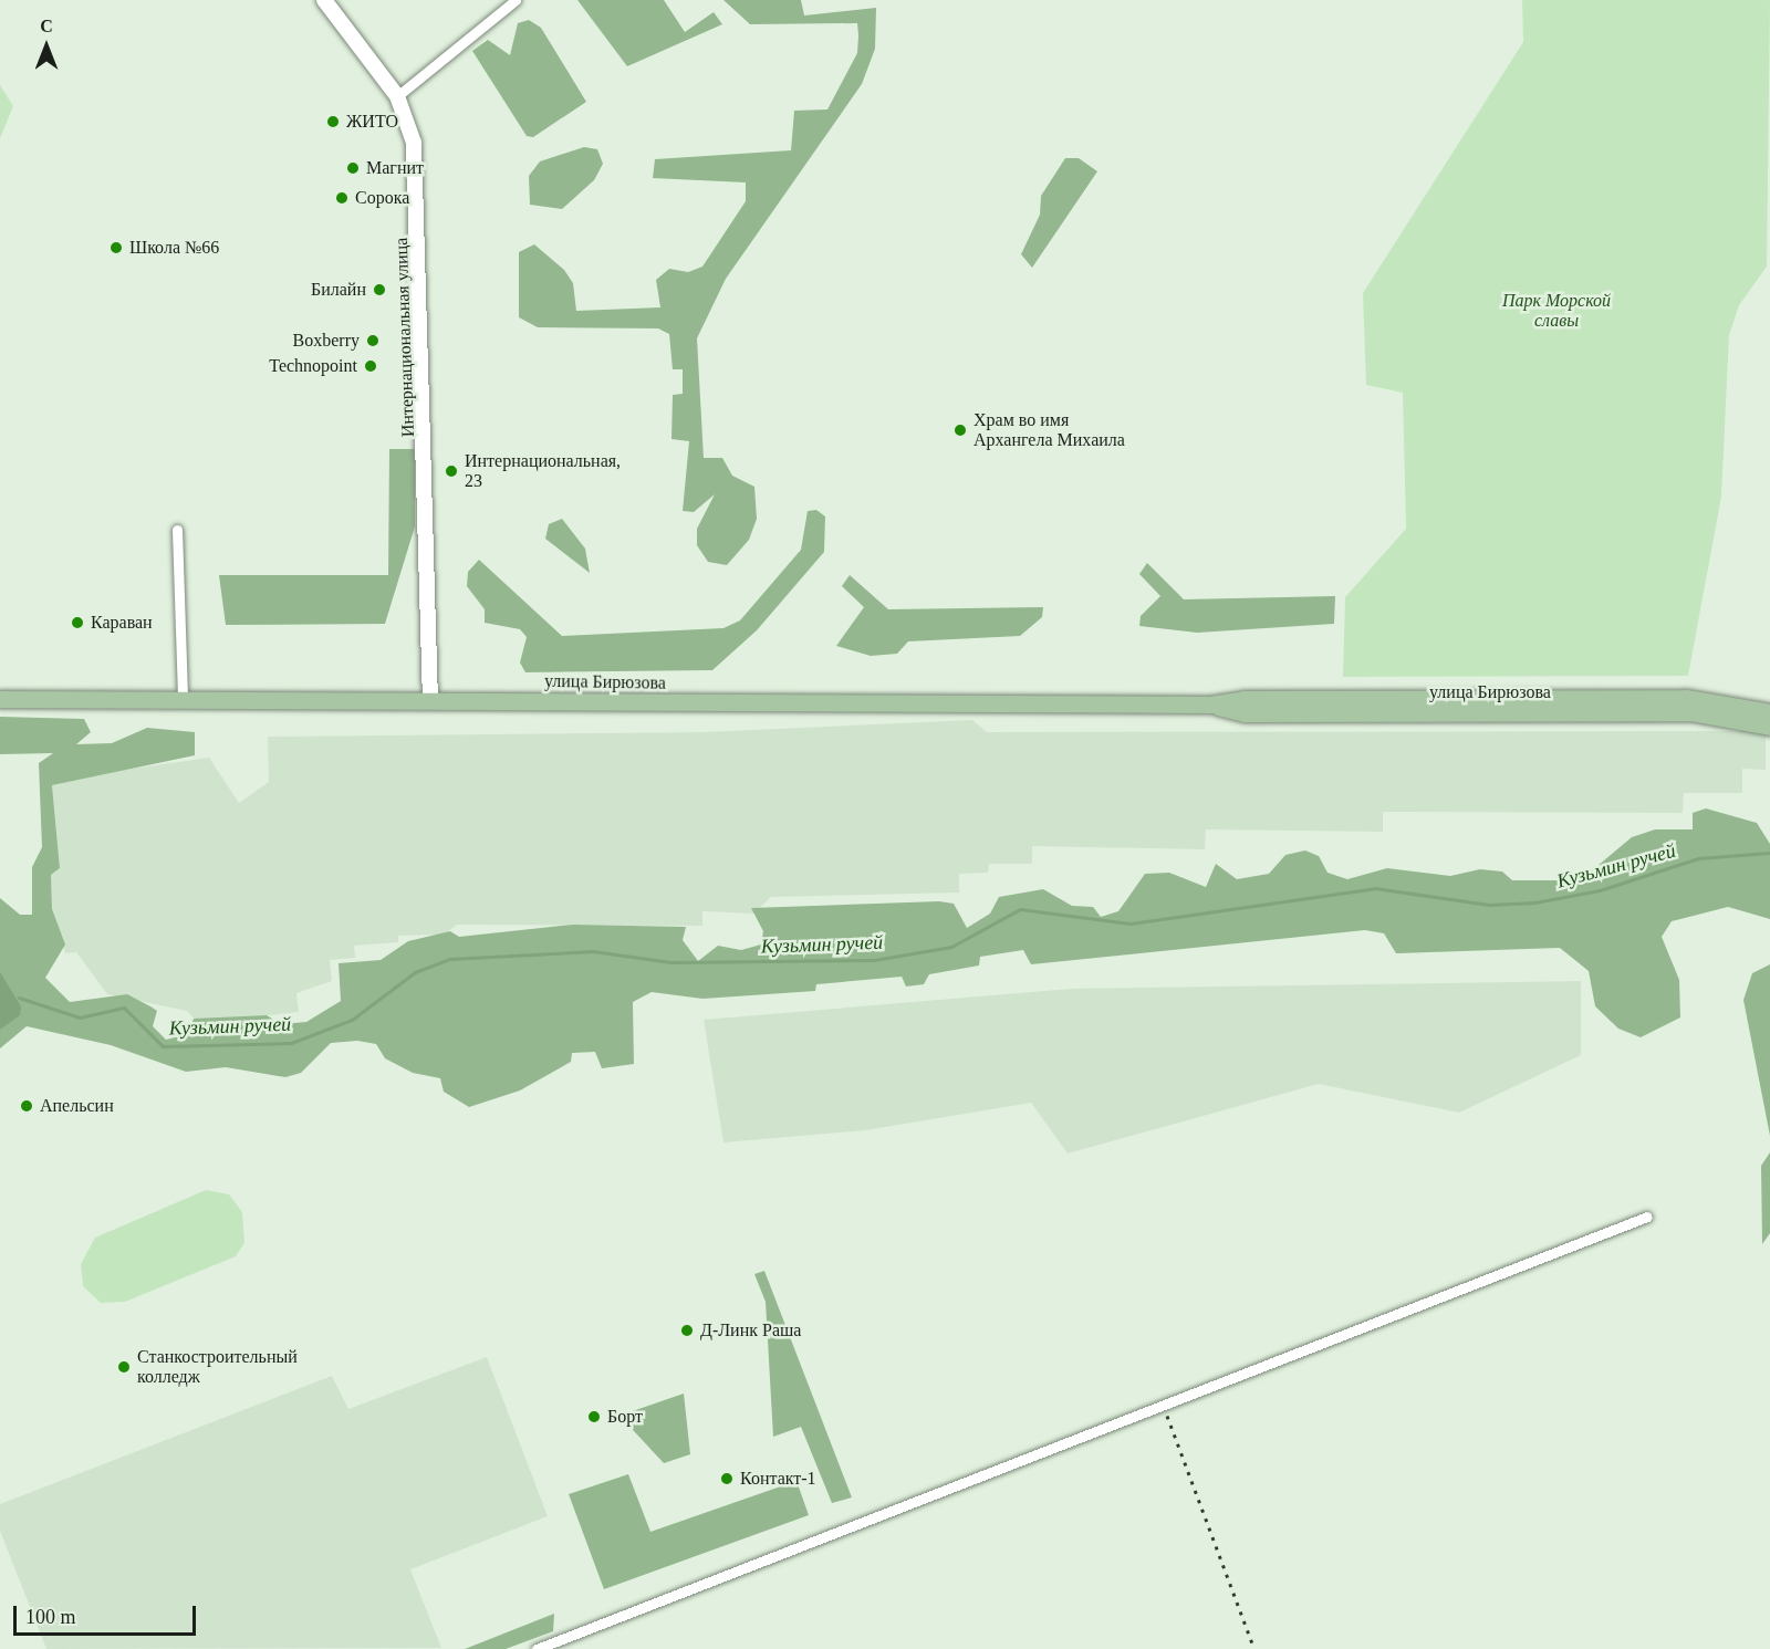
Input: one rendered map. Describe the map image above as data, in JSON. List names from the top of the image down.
{
  "streets": {
    "main road": ["Интернациональная улица", "улица Бирюзова"]
  },
  "crossings": [
    ["Интернациональная улица", "улица Бирюзова"]
  ],
  "water": ["Кузьмин ручей"],
  "parks": ["Парк Морской славы"],
  "places": [
    "ЖИТО",
    "Магнит",
    "Сорока",
    "Школа №66",
    "Билайн",
    "Boxberry",
    "Technopoint",
    "Храм во имя Архангела Михаила",
    "Интернациональная, 23",
    "Караван",
    "Апельсин",
    "Д-Линк Раша",
    "Станкостроительный колледж",
    "Борт",
    "Контакт-1"
  ],
  "scale_bar": "100 m",
  "north": "top"
}
